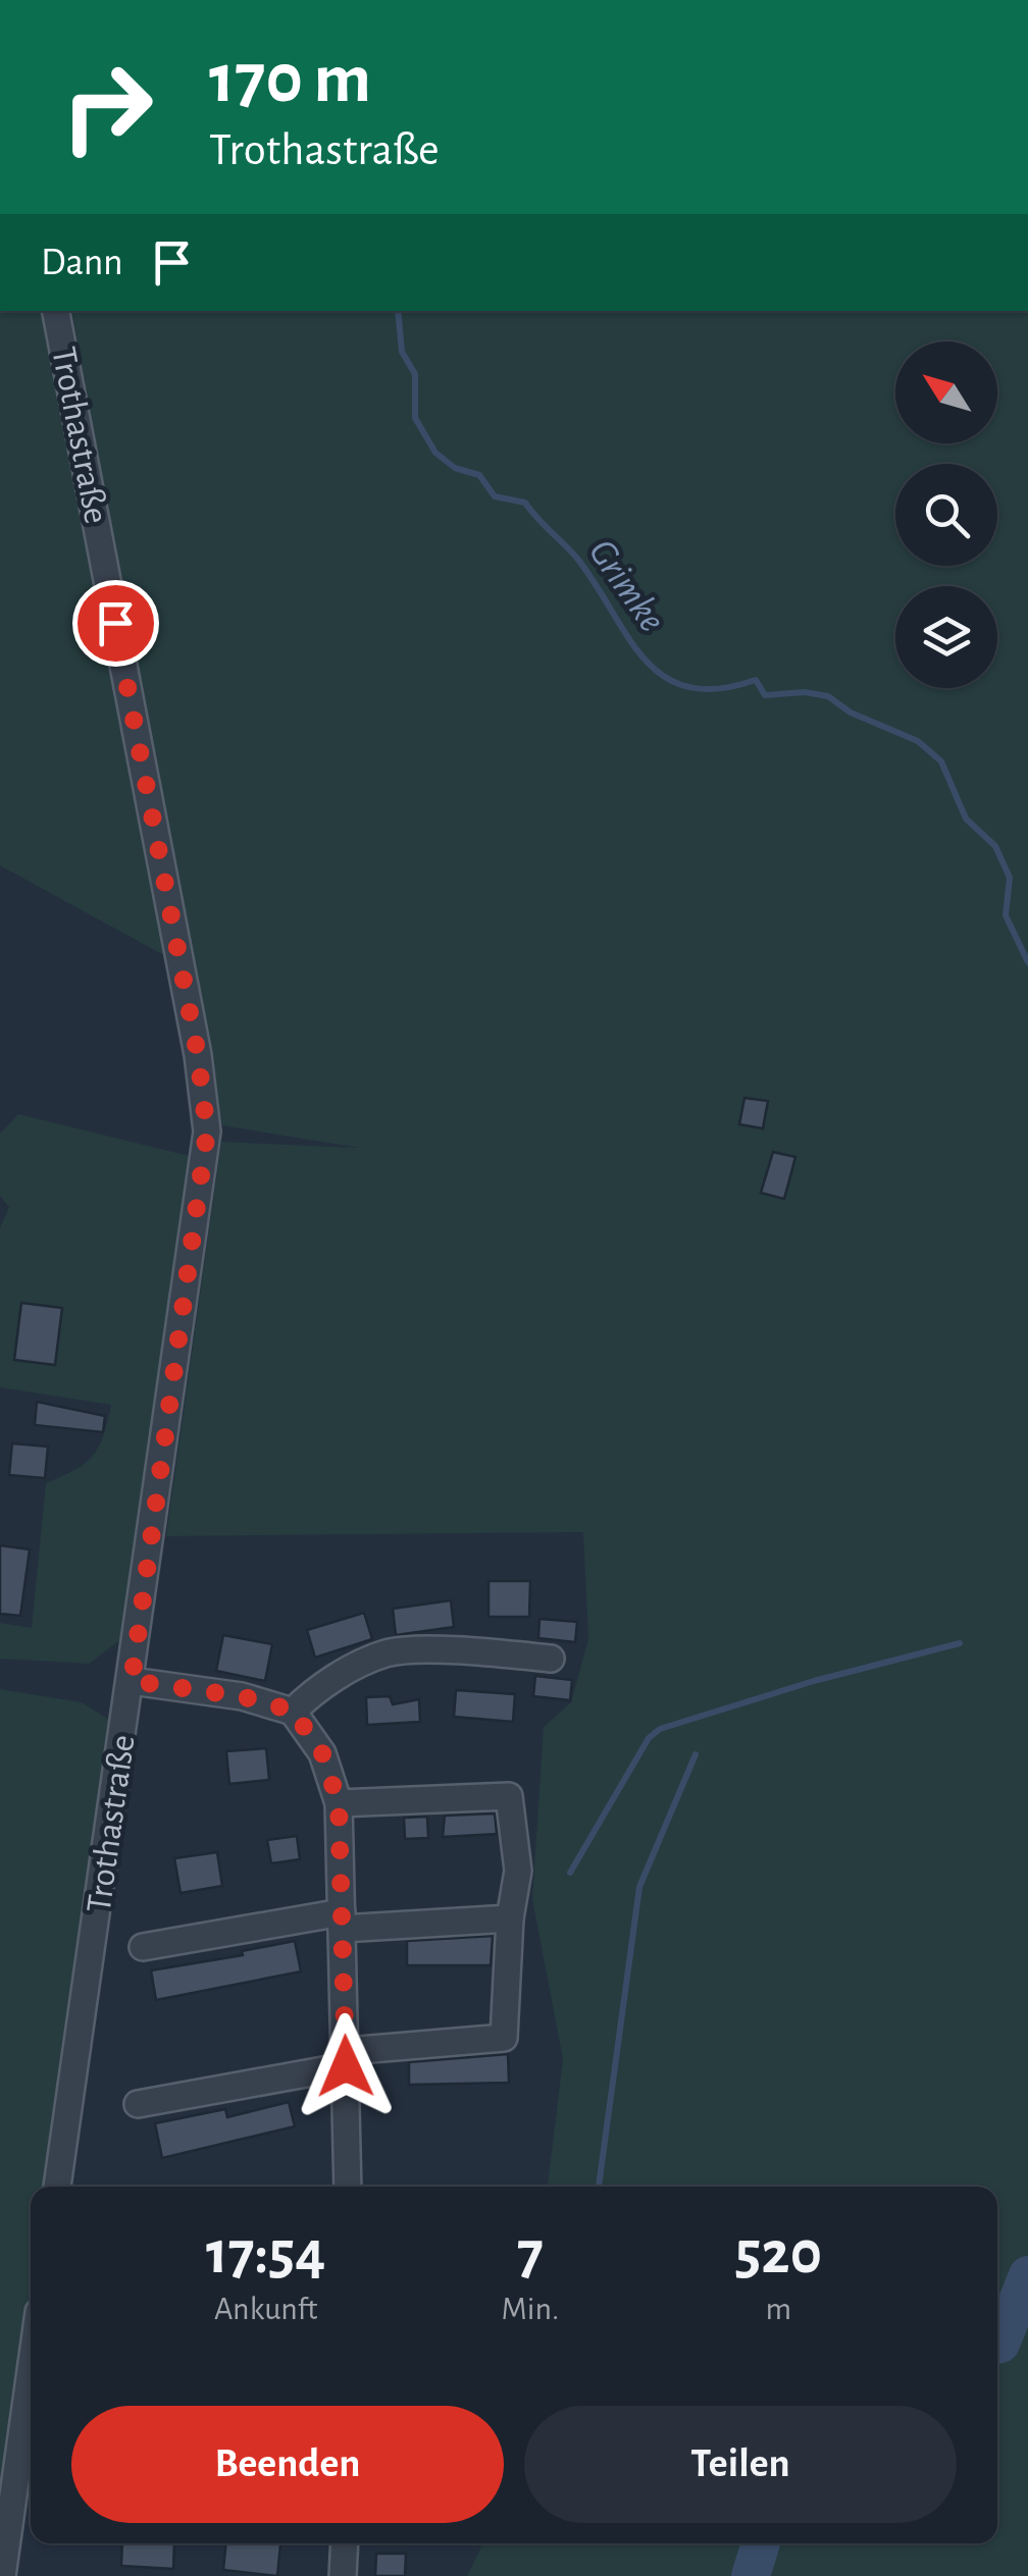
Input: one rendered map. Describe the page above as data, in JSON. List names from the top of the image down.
{
  "streets": {
    "street": ["Trothastraße"]
  },
  "water": ["Grimke"],
  "north": "top left",
  "page": {
    "turn": ["170 m", "Trothastraße"],
    "then": "Dann",
    "eta": [
      "17:54",
      "Ankunft",
      "7",
      "Min.",
      "520",
      "m"
    ],
    "buttons": ["Beenden", "Teilen"]
  }
}
